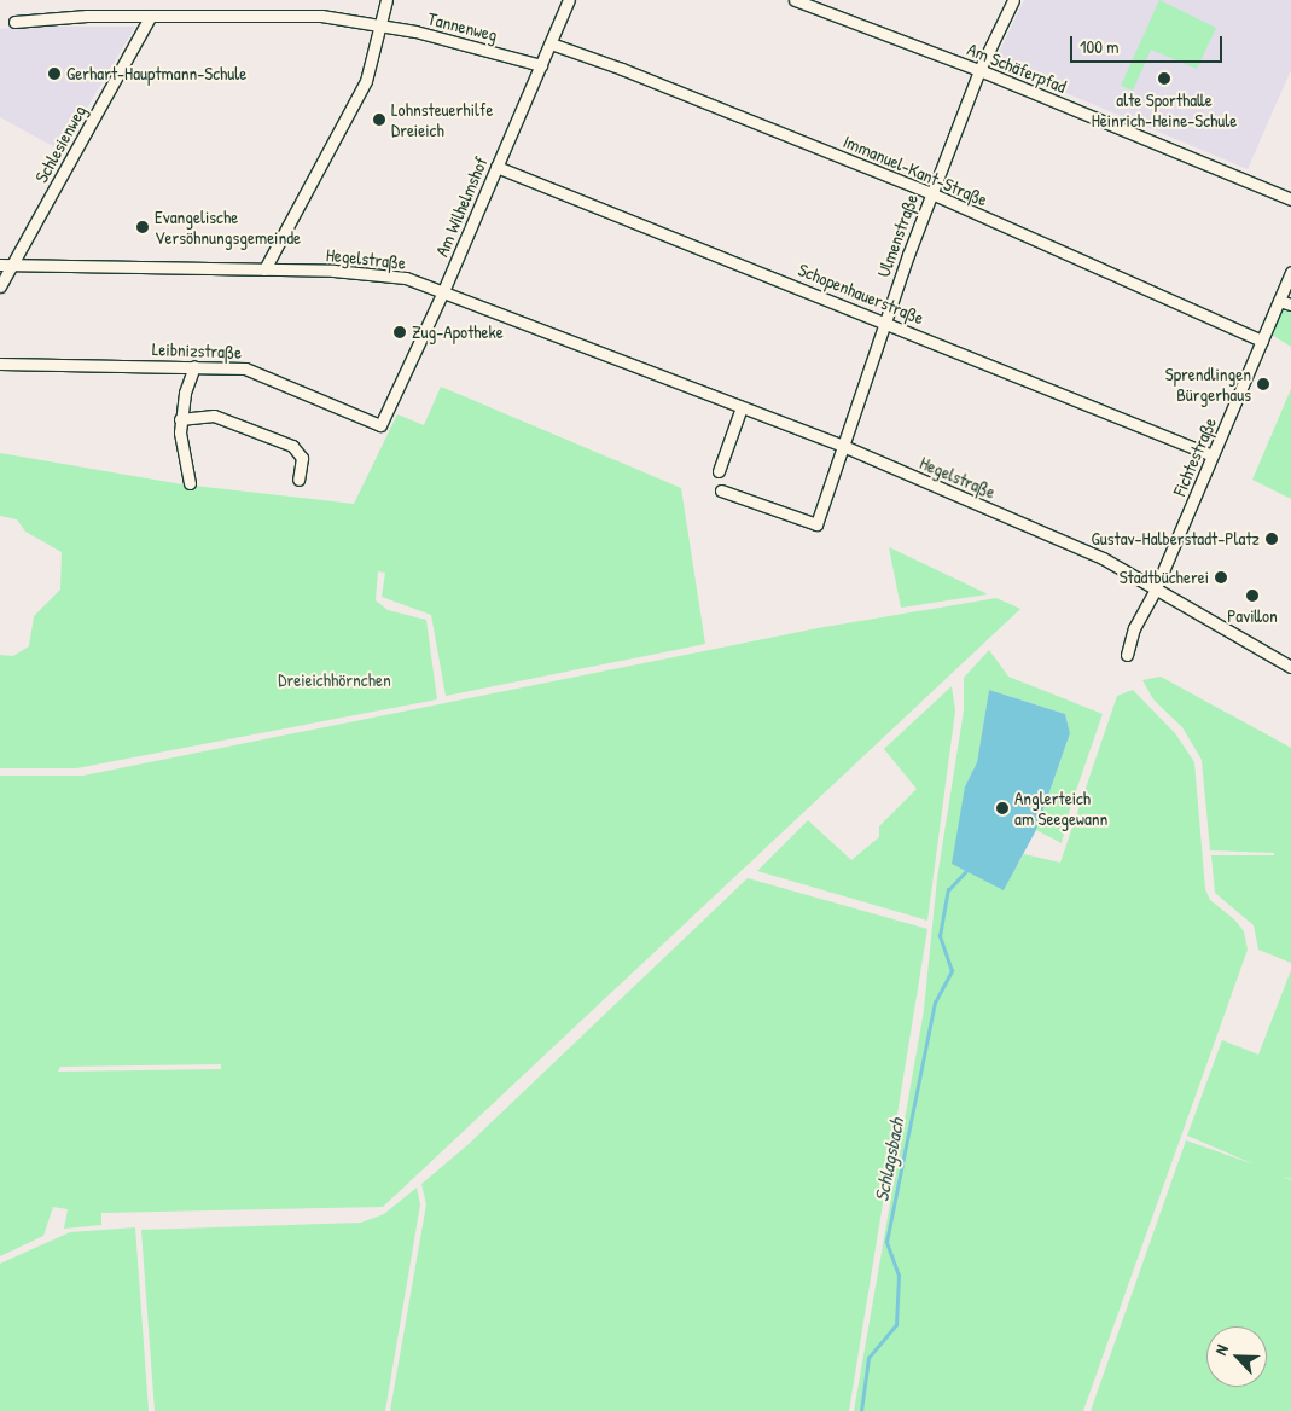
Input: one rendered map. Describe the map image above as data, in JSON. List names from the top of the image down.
{
  "streets": {
    "street": [
      "Tannenweg",
      "Am Schäferpfad",
      "Schlesienweg",
      "Immanuel-Kant-Straße",
      "Am Wilhelmshof",
      "Ulmenstraße",
      "Hegelstraße",
      "Schopenhauerstraße",
      "Leibnizstraße",
      "Fichtestraße"
    ]
  },
  "crossings": [
    ["Tannenweg", "Schlesienweg"],
    ["Tannenweg", "Am Wilhelmshof"],
    ["Am Schäferpfad", "Ulmenstraße"],
    ["Schlesienweg", "Hegelstraße"],
    ["Immanuel-Kant-Straße", "Am Wilhelmshof"],
    ["Immanuel-Kant-Straße", "Ulmenstraße"],
    ["Immanuel-Kant-Straße", "Fichtestraße"],
    ["Am Wilhelmshof", "Hegelstraße"],
    ["Am Wilhelmshof", "Schopenhauerstraße"],
    ["Am Wilhelmshof", "Leibnizstraße"],
    ["Ulmenstraße", "Hegelstraße"],
    ["Ulmenstraße", "Schopenhauerstraße"],
    ["Hegelstraße", "Fichtestraße"],
    ["Schopenhauerstraße", "Fichtestraße"]
  ],
  "water": ["Schlagsbach"],
  "parks": ["Dreieichhörnchen"],
  "places": [
    "Gerhart-Hauptmann-Schule",
    "alte Sporthalle Heinrich-Heine-Schule",
    "Lohnsteuerhilfe Dreieich",
    "Evangelische Versöhnungsgemeinde",
    "Zug-Apotheke",
    "Sprendlingen Bürgerhaus",
    "Gustav-Halberstadt-Platz",
    "Stadtbücherei",
    "Pavillon",
    "Anglerteich am Seegewann"
  ],
  "scale_bar": "100 m",
  "north": "top left"
}
